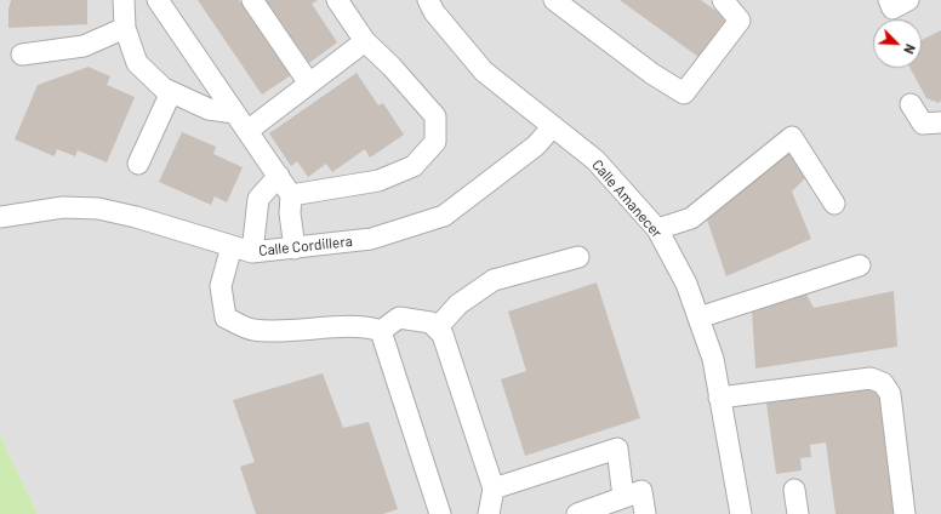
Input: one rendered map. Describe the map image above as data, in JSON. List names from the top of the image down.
{
  "streets": {
    "street": ["Calle Amanecer", "Calle Cordillera"]
  },
  "crossings": [
    ["Calle Amanecer", "Calle Cordillera"]
  ],
  "north": "bottom right"
}
